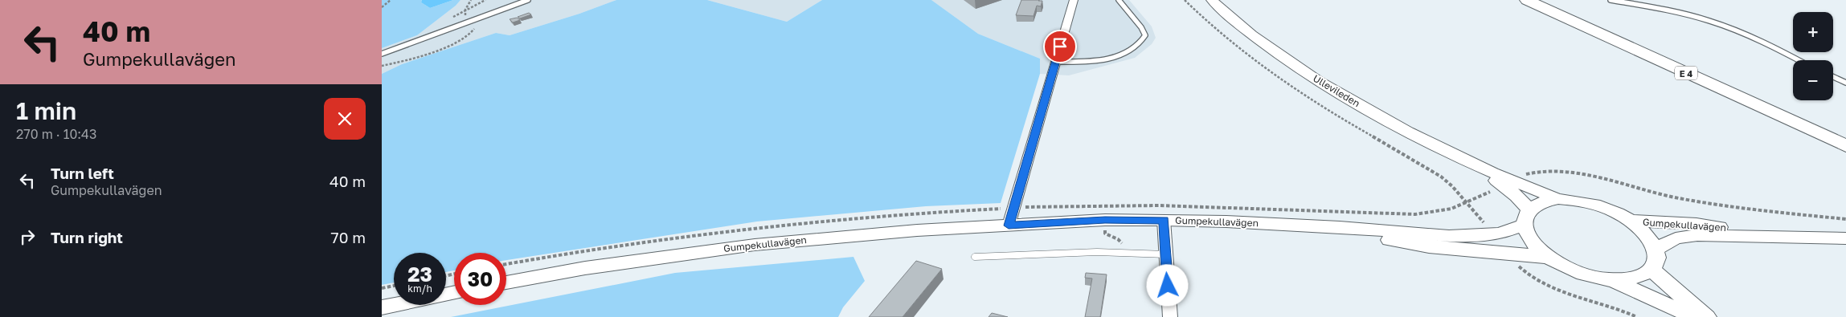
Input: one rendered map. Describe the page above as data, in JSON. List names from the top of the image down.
{
  "streets": {
    "highway": ["E 4"],
    "street": ["Ullevileden", "Gumpekullavägen"]
  },
  "crossings": [
    ["Ullevileden", "Gumpekullavägen"]
  ],
  "page": {
    "turn": ["40 m", "Gumpekullavägen"],
    "map_buttons": ["+", "−"],
    "heading": ["1 min", "270 m · 10:43"],
    "list": [
      {
        "name": "Turn left",
        "note": "Gumpekullavägen",
        "value": "40 m"
      },
      {
        "name": "Turn right",
        "value": "70 m"
      }
    ],
    "speed": "23 km/h",
    "limit": "30"
  }
}
